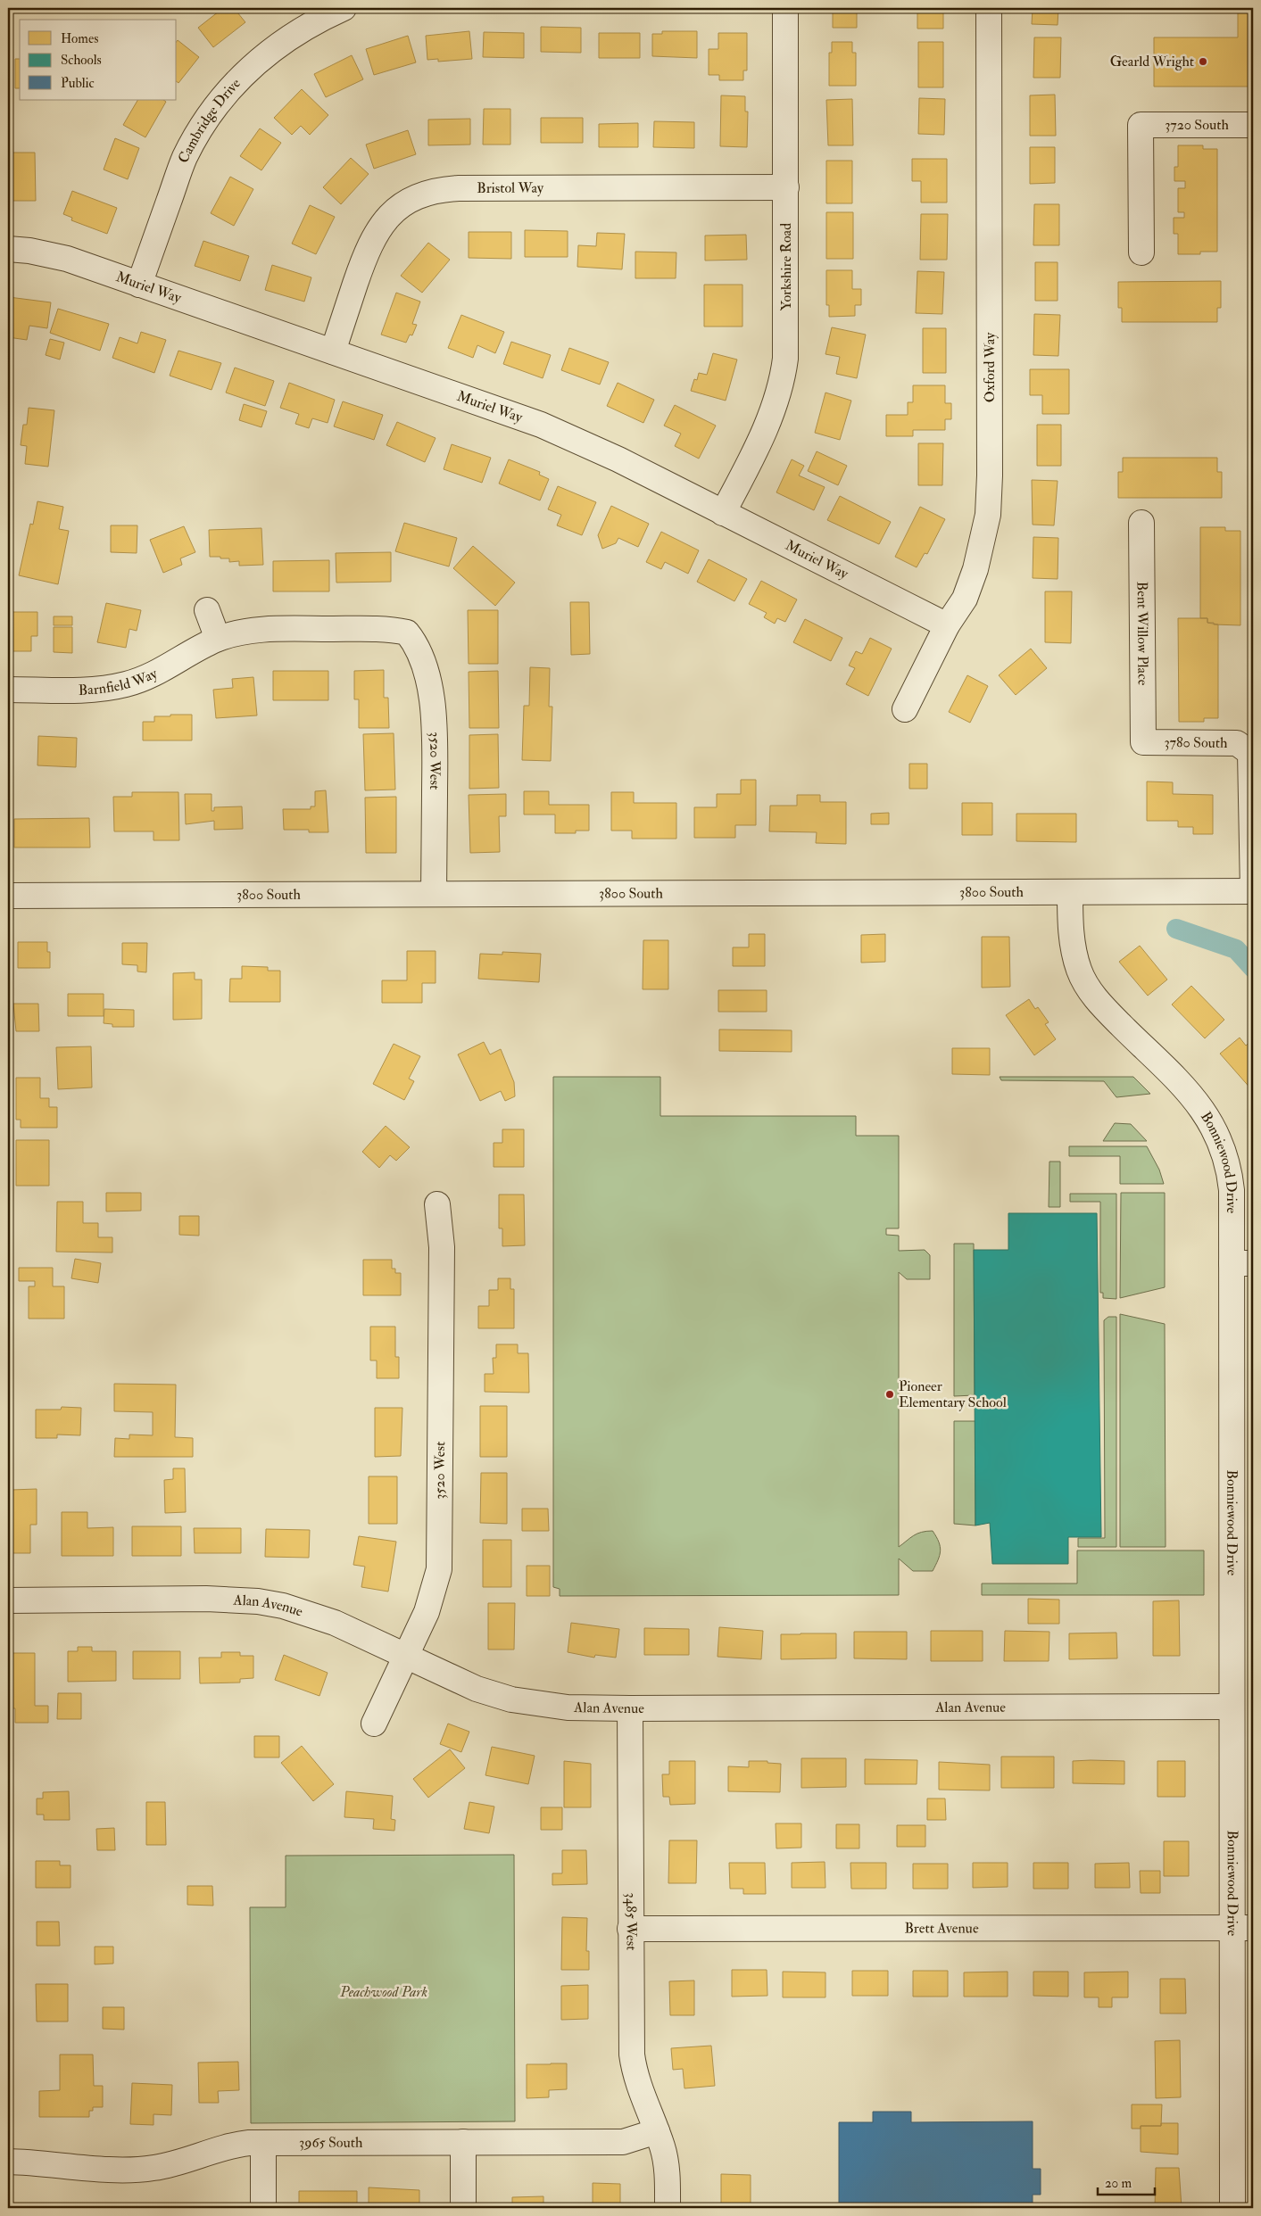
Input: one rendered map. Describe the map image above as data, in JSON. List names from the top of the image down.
{
  "streets": {
    "street": [
      "Cambridge Drive",
      "3720 South",
      "Bristol Way",
      "Yorkshire Road",
      "Muriel Way",
      "Oxford Way",
      "Bent Willow Place",
      "Barnfield Way",
      "3780 South",
      "3520 West",
      "3800 South",
      "Bonniewood Drive",
      "Alan Avenue",
      "3485 West",
      "Brett Avenue",
      "3965 South"
    ]
  },
  "crossings": [
    ["Cambridge Drive", "Muriel Way"],
    ["Bristol Way", "Yorkshire Road"],
    ["Bristol Way", "Muriel Way"],
    ["Yorkshire Road", "Muriel Way"],
    ["Muriel Way", "Oxford Way"],
    ["Bent Willow Place", "3780 South"],
    ["Barnfield Way", "3520 West"],
    ["3520 West", "3800 South"],
    ["3520 West", "Alan Avenue"],
    ["3800 South", "Bonniewood Drive"],
    ["Bonniewood Drive", "Alan Avenue"],
    ["Bonniewood Drive", "Brett Avenue"],
    ["Alan Avenue", "3485 West"],
    ["3485 West", "Brett Avenue"],
    ["3485 West", "3965 South"]
  ],
  "parks": ["Peachwood Park"],
  "places": ["Gearld Wright", "Pioneer Elementary School"],
  "legend": ["Homes", "Schools", "Public"],
  "scale_bar": "20 m"
}
